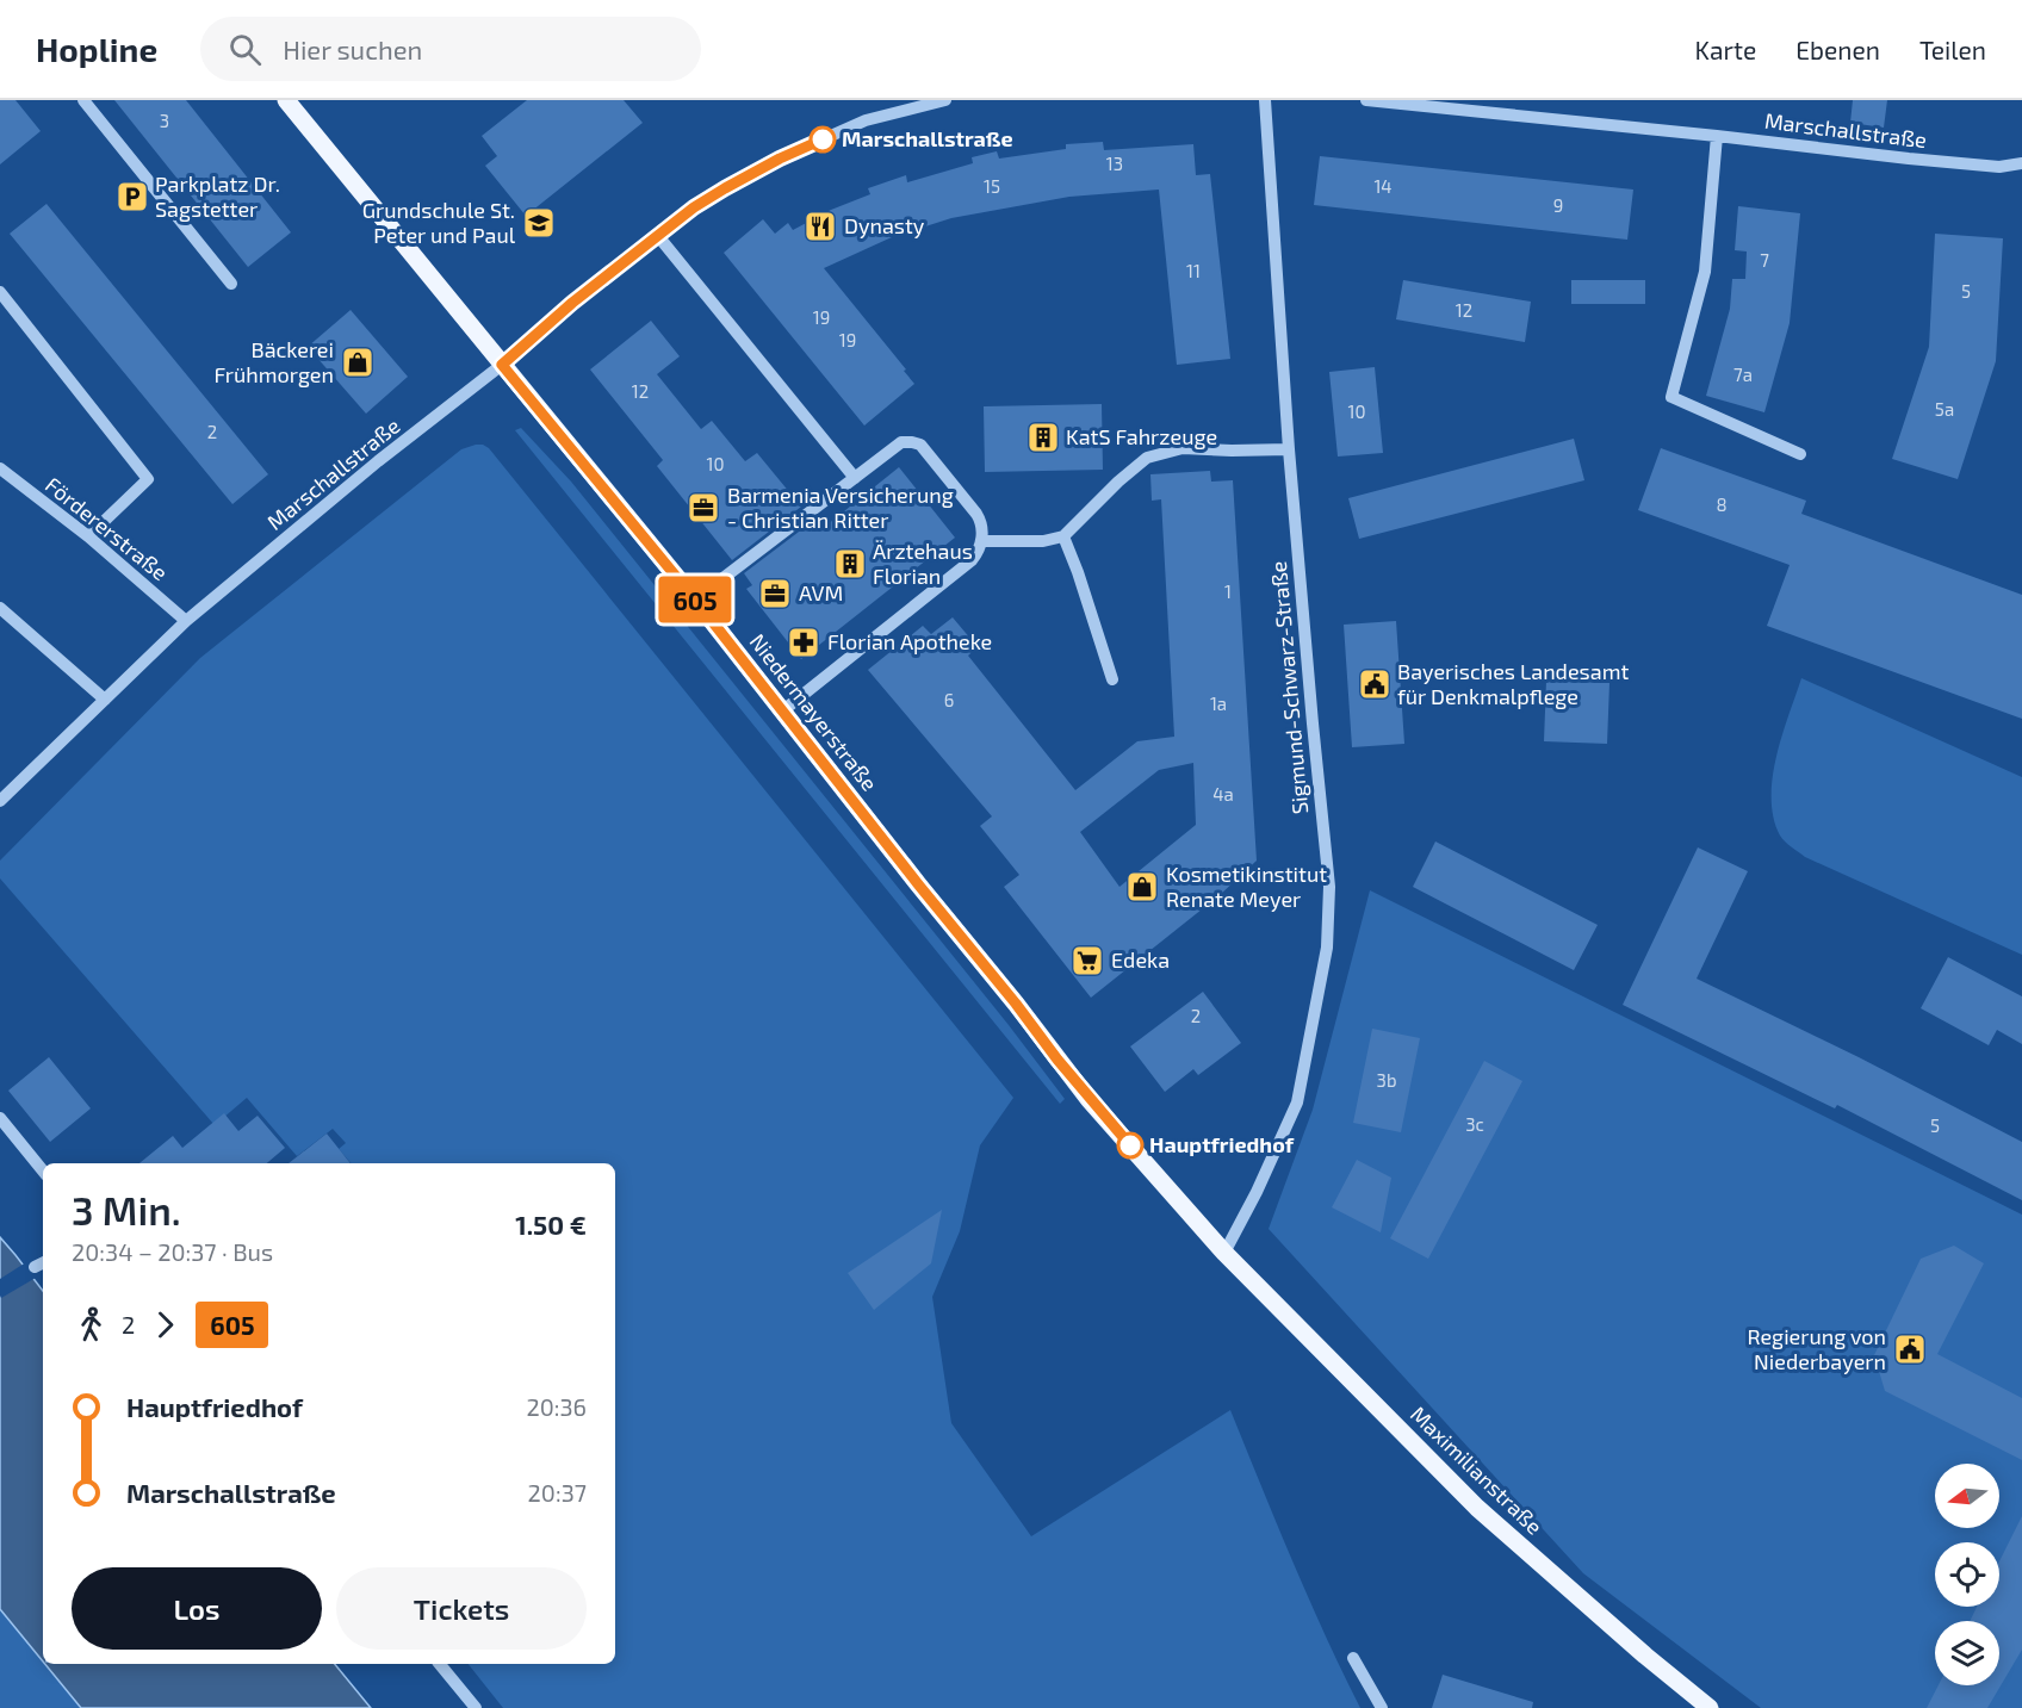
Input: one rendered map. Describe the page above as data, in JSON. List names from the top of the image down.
{
  "streets": {
    "main road": ["Niedermayerstraße", "Maximilianstraße"],
    "street": ["Marschallstraße", "Fördererstraße", "Sigmund-Schwarz-Straße"]
  },
  "crossings": [
    ["Marschallstraße", "Fördererstraße"],
    ["Marschallstraße", "Niedermayerstraße"],
    ["Sigmund-Schwarz-Straße", "Niedermayerstraße"],
    ["Sigmund-Schwarz-Straße", "Maximilianstraße"],
    ["Niedermayerstraße", "Maximilianstraße"]
  ],
  "places": {
    "other": ["Marschallstraße", "Hauptfriedhof"],
    "parking": ["Parkplatz Dr. Sagstetter"],
    "school or university": ["Grundschule St. Peter und Paul"],
    "restaurant": ["Dynasty"],
    "shop": ["Bäckerei Frühmorgen", "Kosmetikinstitut Renate Meyer"],
    "building": ["KatS Fahrzeuge", "Ärztehaus Florian"],
    "office": ["Barmenia Versicherung - Christian Ritter", "AVM"],
    "pharmacy": ["Florian Apotheke"],
    "public building": ["Bayerisches Landesamt für Denkmalpflege", "Regierung von Niederbayern"],
    "supermarket": ["Edeka"]
  },
  "lines": ["bus line 605"],
  "house_numbers": [
    "3",
    "13",
    "15",
    "14",
    "9",
    "7",
    "11",
    "5",
    "12",
    "19",
    "19",
    "7a",
    "12",
    "5a",
    "10",
    "2",
    "10",
    "8",
    "1",
    "6",
    "1a",
    "4a",
    "2",
    "3b",
    "3c",
    "5"
  ],
  "north": "left",
  "page": {
    "header": "Hopline",
    "search": "Hier suchen",
    "nav": ["Karte", "Ebenen", "Teilen"],
    "on_map": "605",
    "heading": ["3 Min.", "20:34 – 20:37 · Bus", "1.50 €"],
    "legs": ["2", "605"],
    "list": [
      {
        "name": "Hauptfriedhof",
        "value": "20:36"
      },
      {
        "name": "Marschallstraße",
        "value": "20:37"
      }
    ],
    "buttons": ["Los", "Tickets"]
  }
}
